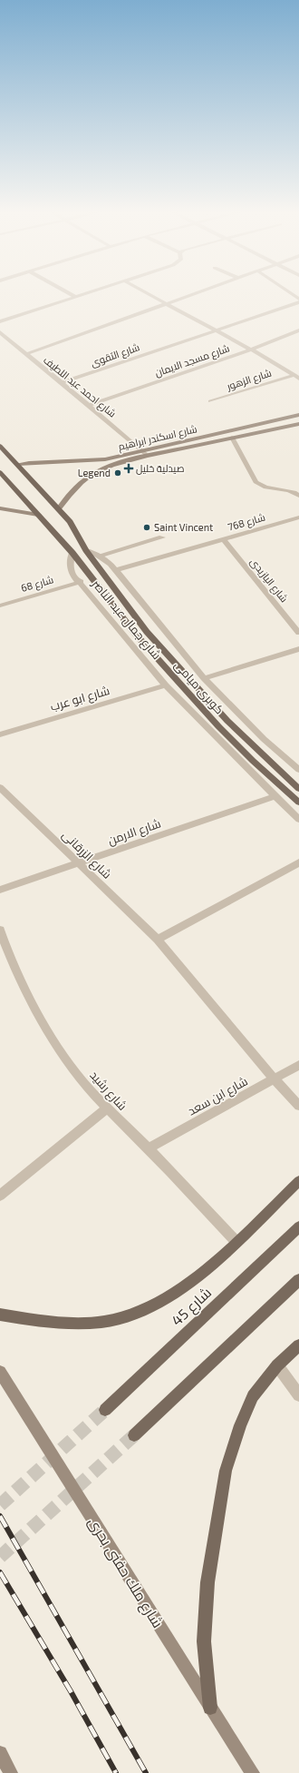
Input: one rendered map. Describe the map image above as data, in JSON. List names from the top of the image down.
{
  "streets": {
    "main road": ["شارع جمال عبد الناصر", "كوبرى ميامى", "شارع 45"],
    "street": [
      "شارع التقوى",
      "شارع مسجد الايمان",
      "شارع الزهور",
      "شارع احمد عبد اللطيف",
      "شارع اسكندر ابراهيم",
      "شارع 768",
      "شارع اليازيدى",
      "شارع 68",
      "شارع ابو عرب",
      "شارع الارمن",
      "شارع الزرقانى",
      "شارع رشيد",
      "شارع ابن سعد",
      "شارع ملك حفنى بحرى"
    ]
  },
  "crossings": [
    ["شارع التقوى", "شارع احمد عبد اللطيف"],
    ["شارع مسجد الايمان", "شارع احمد عبد اللطيف"],
    ["شارع احمد عبد اللطيف", "شارع اسكندر ابراهيم"],
    ["شارع اسكندر ابراهيم", "شارع جمال عبد الناصر"],
    ["شارع 768", "شارع اليازيدى"],
    ["شارع 768", "شارع جمال عبد الناصر"],
    ["شارع 68", "شارع جمال عبد الناصر"],
    ["شارع جمال عبد الناصر", "كوبرى ميامى"],
    ["شارع جمال عبد الناصر", "شارع ابو عرب"],
    ["شارع جمال عبد الناصر", "شارع الارمن"],
    ["شارع الارمن", "شارع الزرقانى"],
    ["شارع الزرقانى", "شارع ابن سعد"],
    ["شارع رشيد", "شارع ابن سعد"]
  ],
  "places": {
    "health": ["صيدلية خليل"],
    "other": ["Legend", "Saint Vincent"]
  }
}
